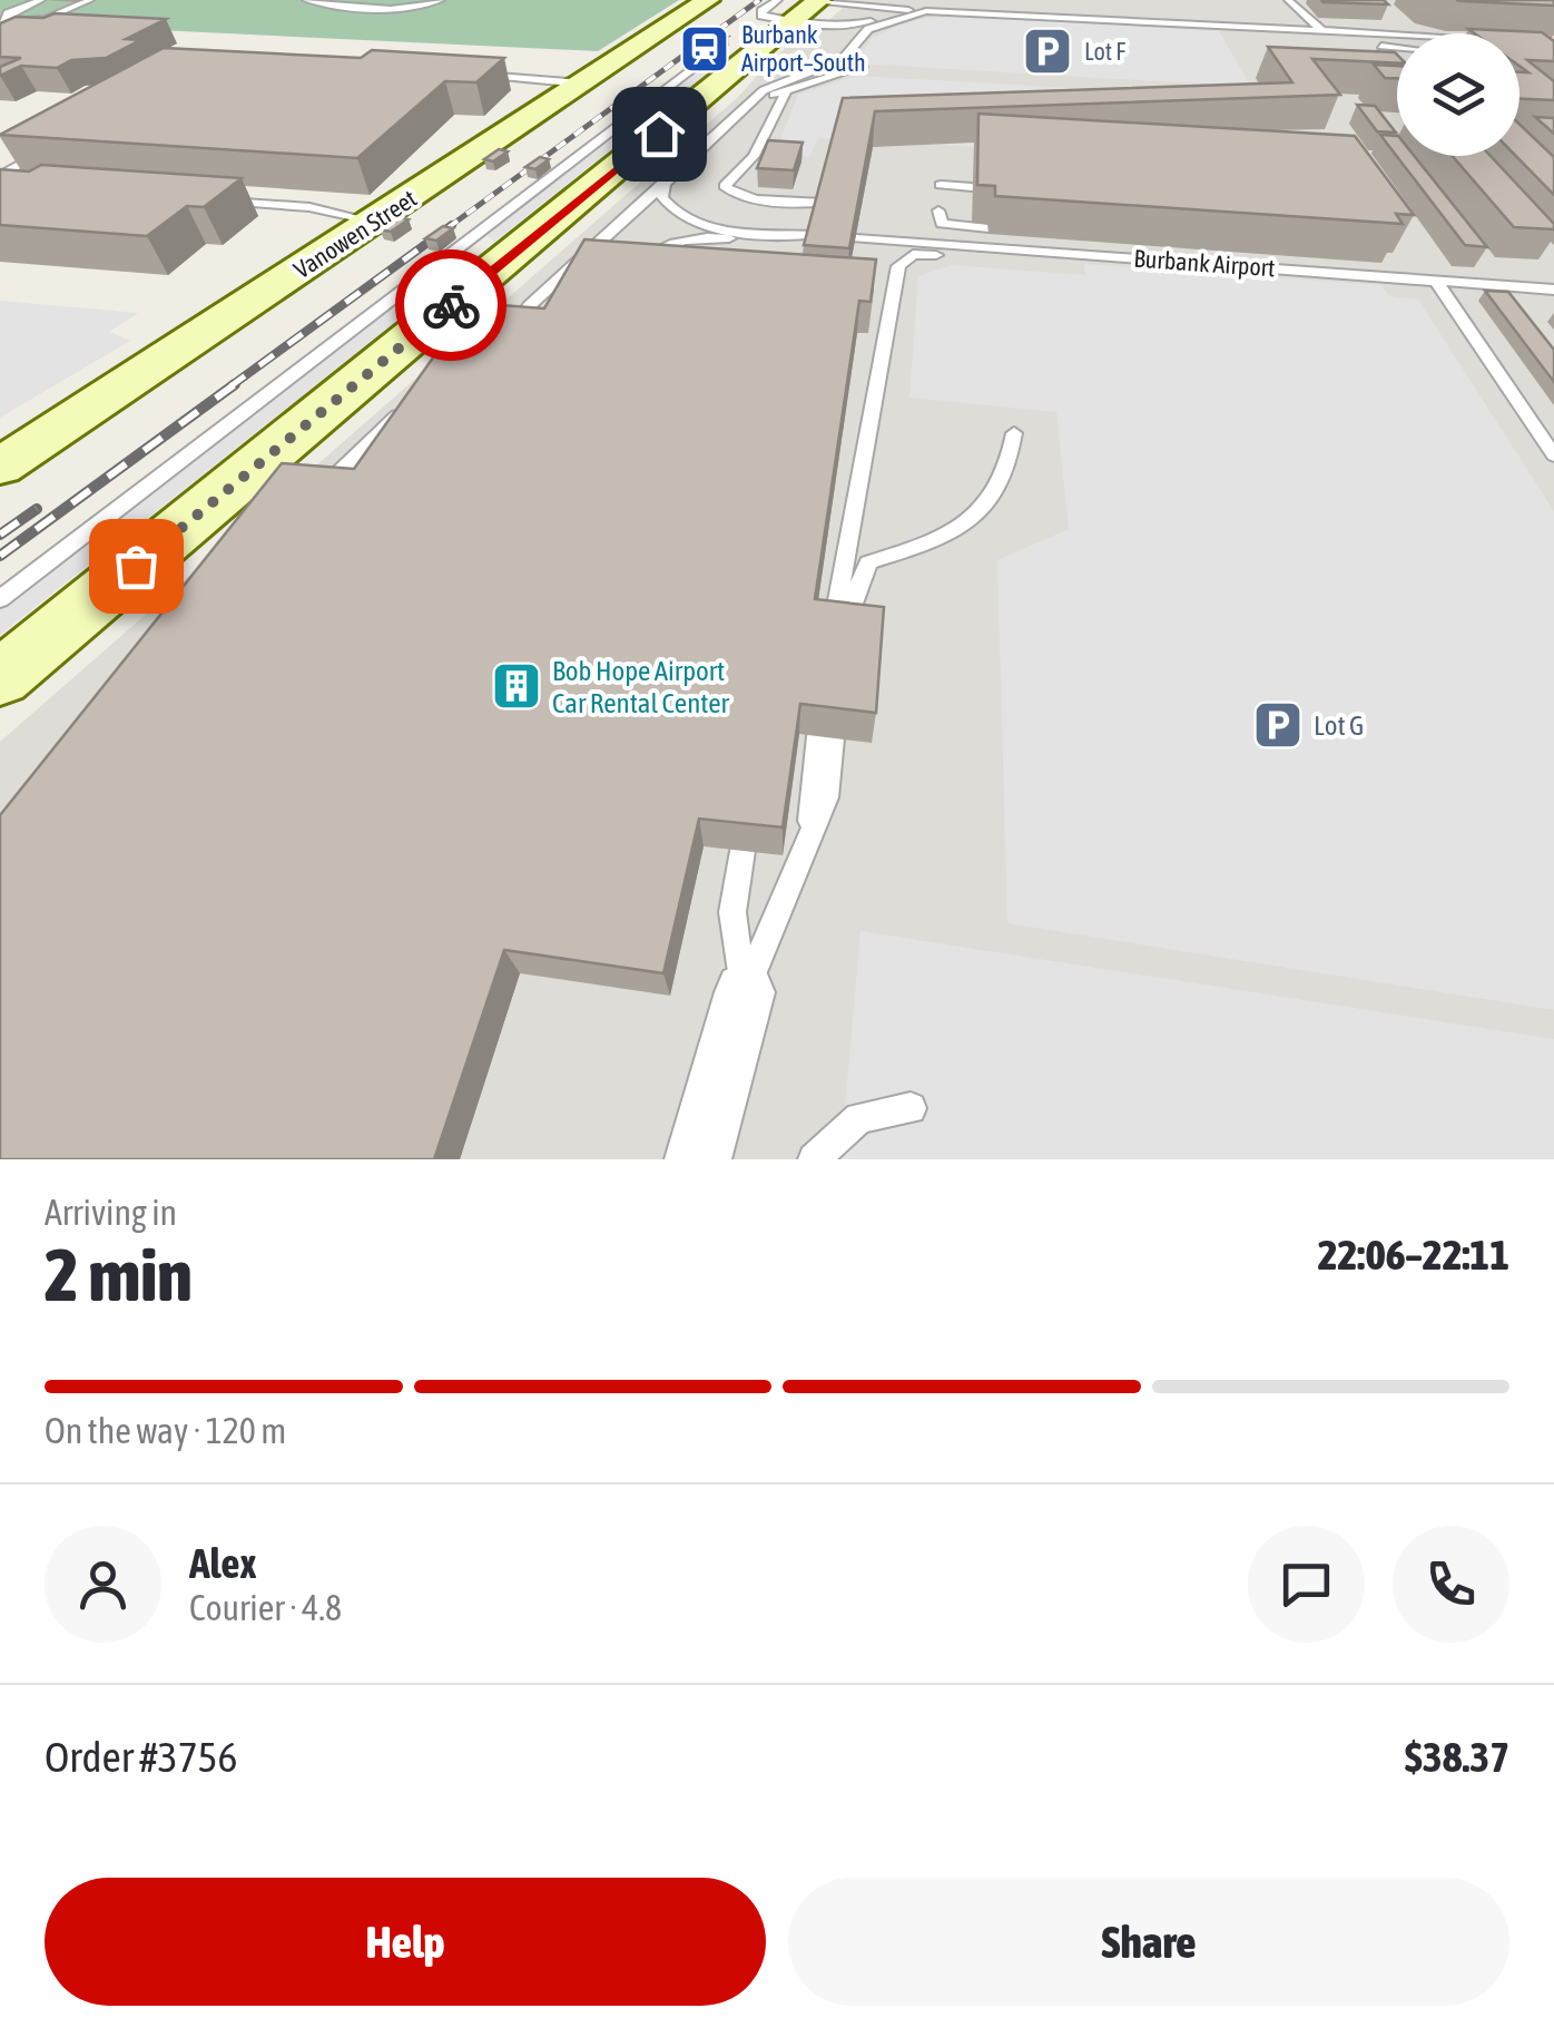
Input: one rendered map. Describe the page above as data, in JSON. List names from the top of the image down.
{
  "streets": {
    "main road": ["Vanowen Street"],
    "lane": ["Burbank Airport"]
  },
  "places": {
    "station": ["Burbank Airport–South"],
    "parking": ["Lot F", "Lot G"],
    "building": ["Bob Hope Airport Car Rental Center"]
  },
  "page": {
    "heading": ["2 min", "Arriving in", "22:06–22:11"],
    "panel": [
      "Alex",
      "Courier · 4.8",
      "Order #3756",
      "$38.37"
    ],
    "bar": "On the way · 120 m",
    "buttons": ["Help", "Share"]
  }
}
